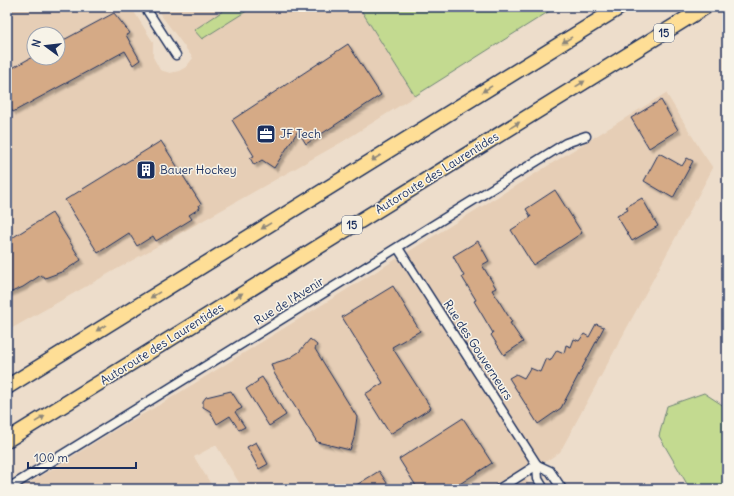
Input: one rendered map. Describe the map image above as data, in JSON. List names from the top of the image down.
{
  "streets": {
    "highway": ["15", "Autoroute des Laurentides"],
    "street": ["Rue de l'Avenir", "Rue des Gouverneurs"]
  },
  "crossings": [
    ["Rue de l'Avenir", "Rue des Gouverneurs"]
  ],
  "places": {
    "office": ["JF Tech"],
    "building": ["Bauer Hockey"]
  },
  "scale_bar": "100 m",
  "north": "left"
}
